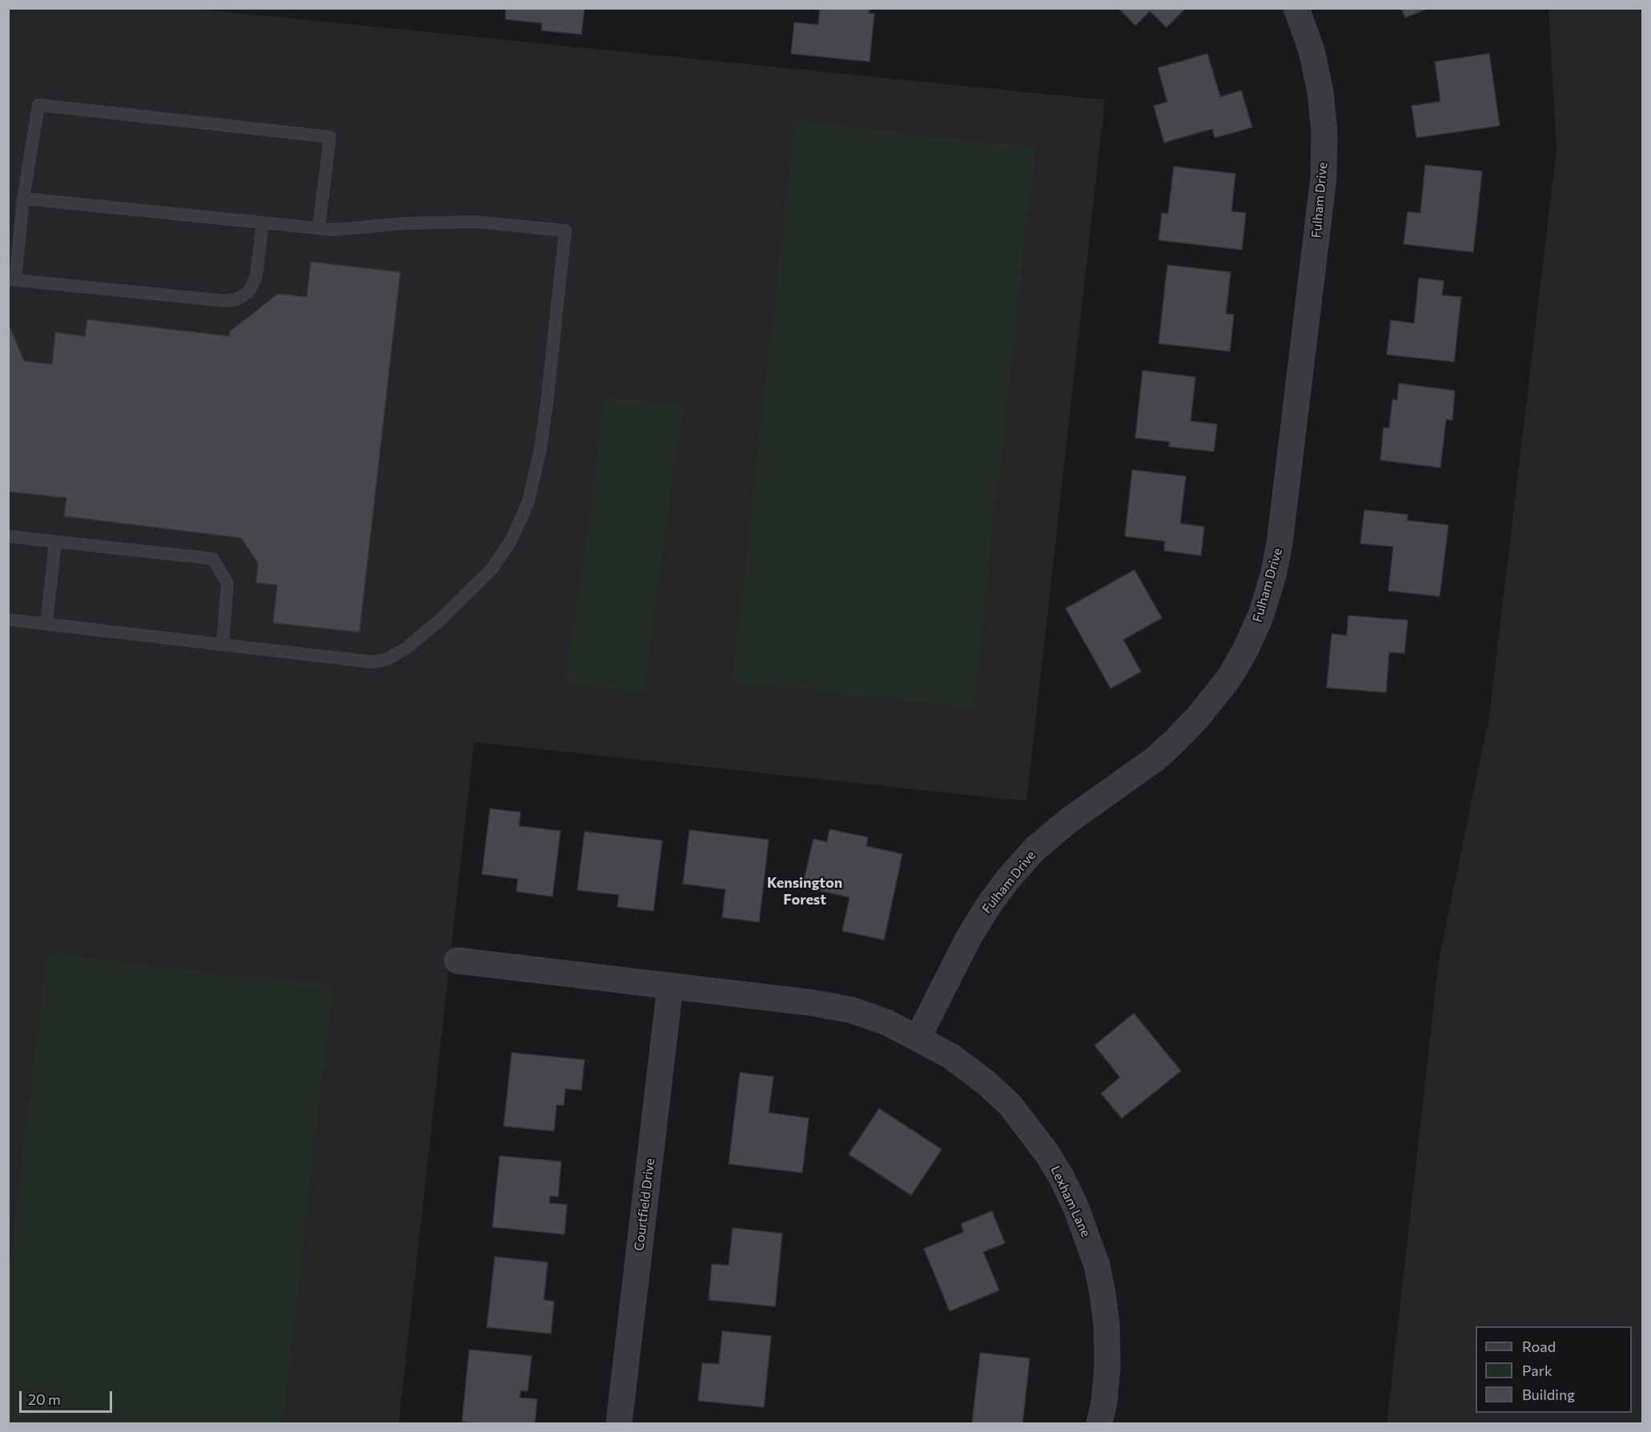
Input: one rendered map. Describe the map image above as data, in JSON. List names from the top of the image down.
{
  "streets": {
    "street": ["Fulham Drive", "Lexham Lane", "Courtfield Drive"]
  },
  "crossings": [
    ["Fulham Drive", "Lexham Lane"]
  ],
  "districts": ["Kensington Forest"],
  "legend": ["Road", "Park", "Building"],
  "scale_bar": "20 m"
}
